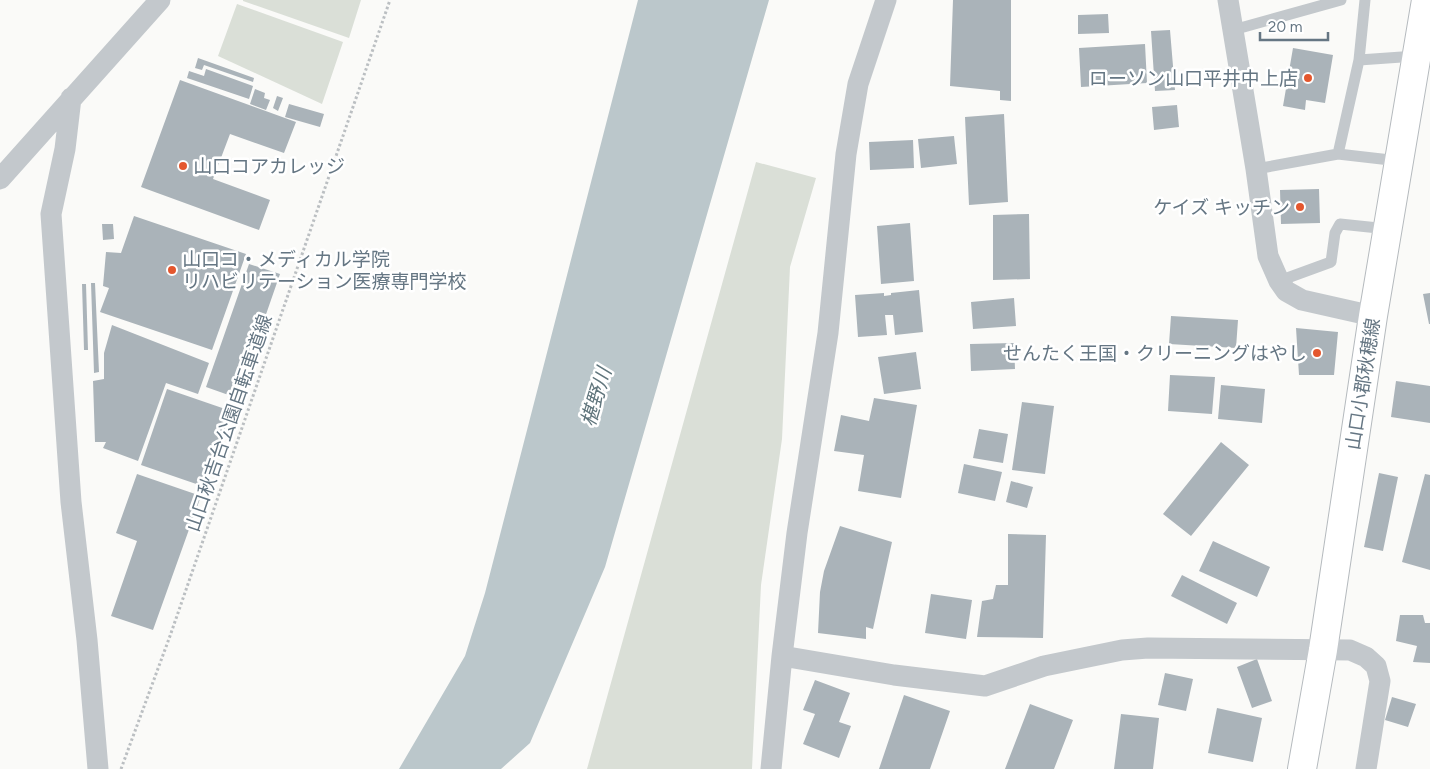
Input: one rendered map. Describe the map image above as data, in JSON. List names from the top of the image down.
{
  "streets": {
    "main road": ["山口小郡秋穂線"],
    "path": ["山口秋吉台公園自転車道線"]
  },
  "water": ["椹野川"],
  "places": [
    "ローソン山口平井中上店",
    "山口コアカレッジ",
    "ケイズ キッチン",
    "山口コ・メディカル学院 リハビリテーション医療専門学校",
    "せんたく王国・クリーニングはやし"
  ],
  "scale_bar": "20 m"
}
